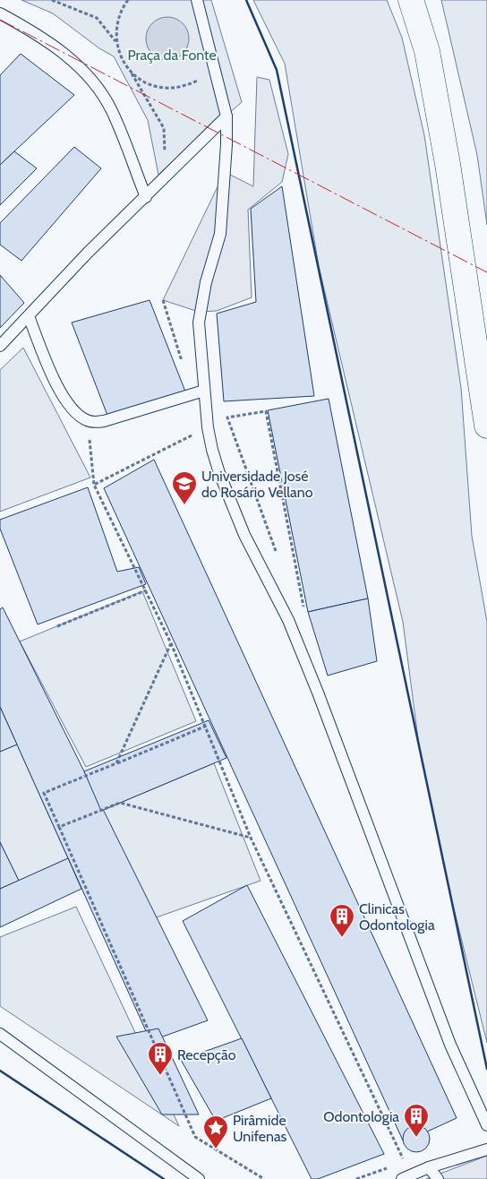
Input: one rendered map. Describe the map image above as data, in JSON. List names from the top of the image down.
{
  "parks": ["Praça da Fonte"],
  "places": {
    "school or university": ["Universidade José do Rosário Vellano"],
    "building": ["Clinicas Odontologia", "Recepção", "Odontologia"],
    "place": ["Pirâmide Unifenas"]
  }
}
